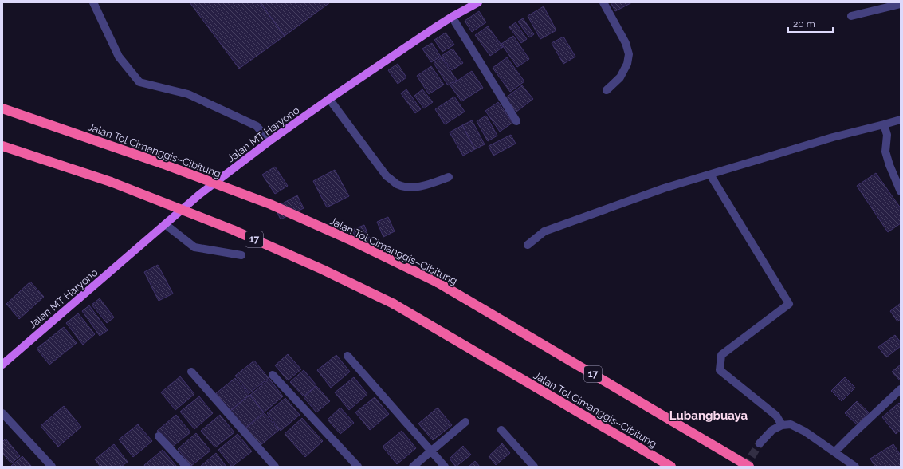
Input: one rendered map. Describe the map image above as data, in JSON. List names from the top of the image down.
{
  "streets": {
    "highway": ["Jalan Tol Cimanggis–Cibitung", "17"],
    "main road": ["Jalan MT Haryono"]
  },
  "districts": ["Lubangbuaya"],
  "scale_bar": "20 m"
}
